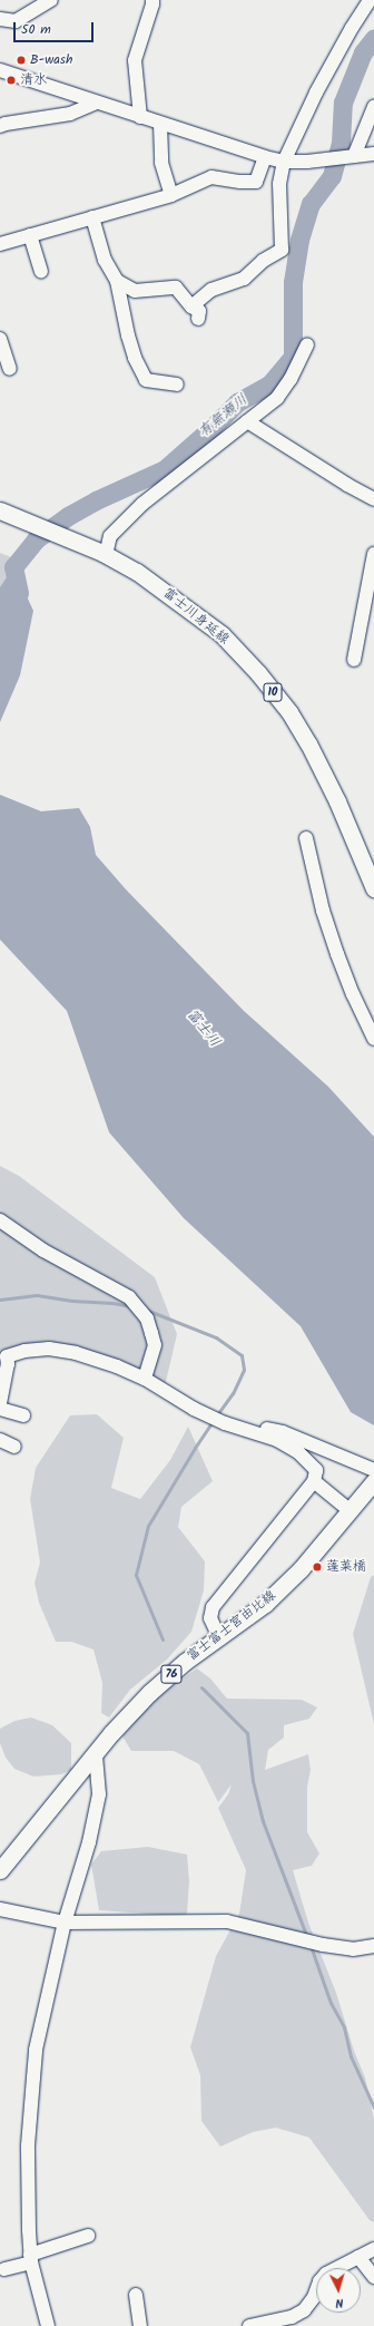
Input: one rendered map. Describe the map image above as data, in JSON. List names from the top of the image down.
{
  "streets": {
    "main road": [
      "富士川身延線",
      "10",
      "富士富士宮由比線",
      "76"
    ]
  },
  "water": ["有無瀬川", "富士川"],
  "places": ["B-wash", "清水", "蓬莱橋"],
  "scale_bar": "50 m",
  "north": "bottom"
}
